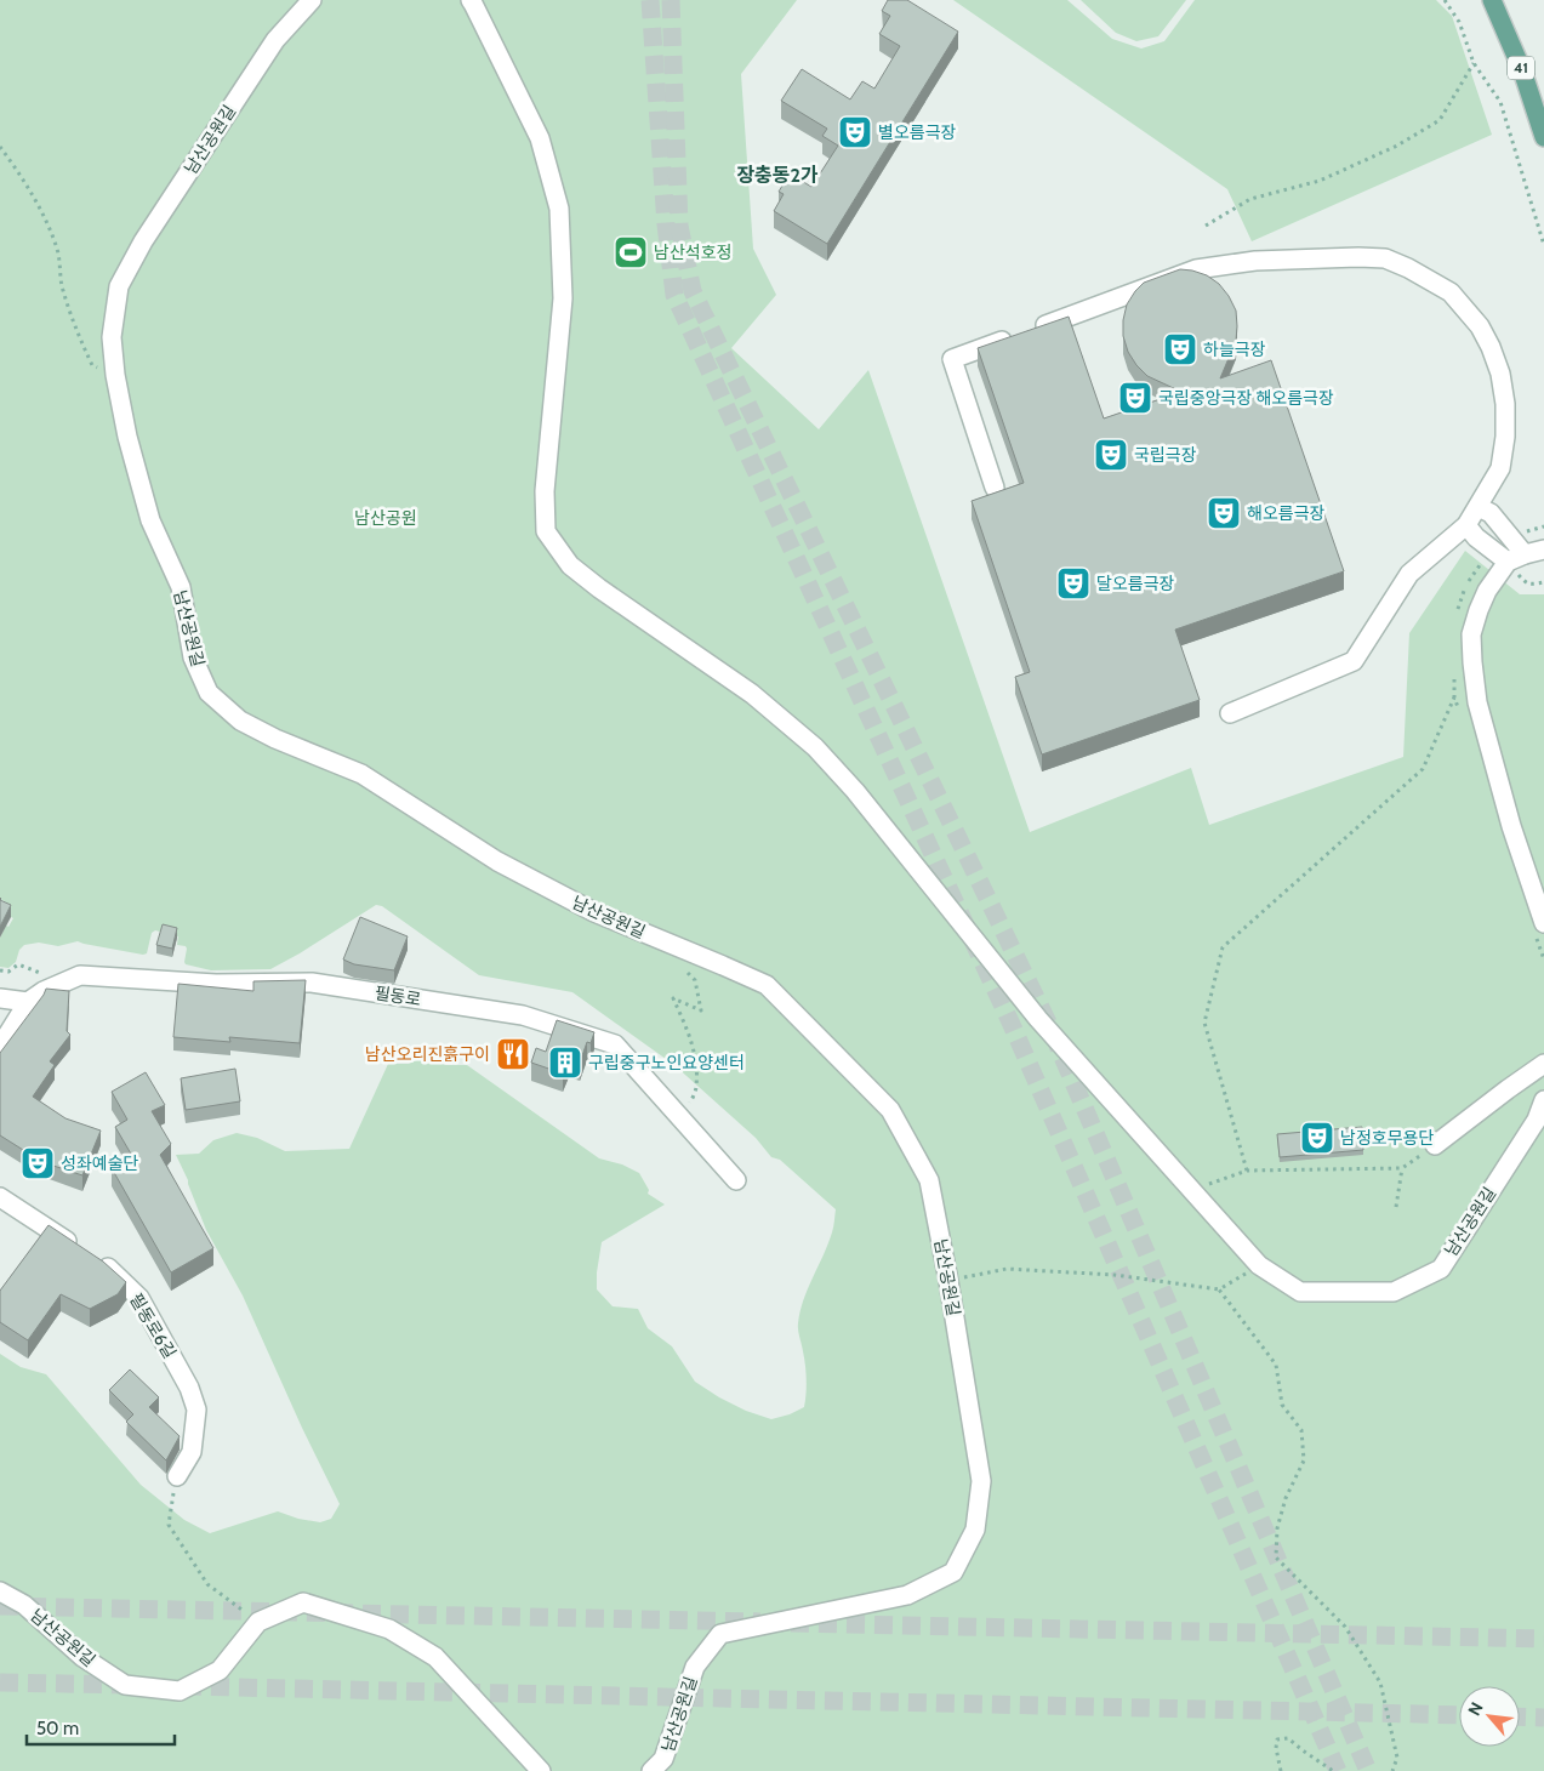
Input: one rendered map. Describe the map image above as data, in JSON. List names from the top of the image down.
{
  "streets": {
    "main road": ["41"],
    "street": ["남산공원길", "필동로", "필동로6길"]
  },
  "districts": ["장충동2가"],
  "parks": ["남산공원"],
  "places": {
    "theatre": [
      "별오름극장",
      "하늘극장",
      "국립중앙극장 해오름극장",
      "국립극장",
      "해오름극장",
      "달오름극장",
      "남정호무용단",
      "성좌예술단"
    ],
    "sports": ["남산석호정"],
    "restaurant": ["남산오리진흙구이"],
    "building": ["구립중구노인요양센터"]
  },
  "scale_bar": "50 m",
  "north": "top left"
}
